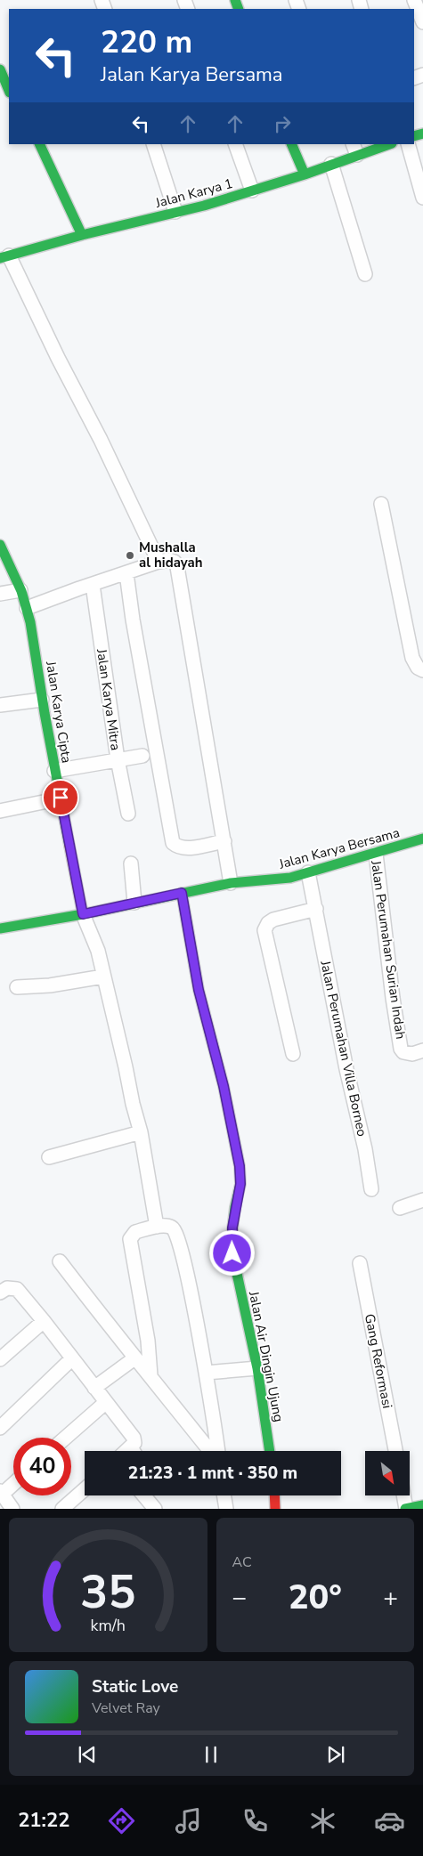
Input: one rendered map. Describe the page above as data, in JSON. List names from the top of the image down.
{
  "streets": {
    "street": [
      "Jalan Karya 1",
      "Jalan Karya Mitra",
      "Jalan Karya Cipta",
      "Jalan Karya Bersama",
      "Jalan Perumahan Surian Indah",
      "Jalan Perumahan Villa Borneo",
      "Jalan Air Dingin Ujung",
      "Gang Reformasi"
    ]
  },
  "crossings": [
    ["Jalan Karya Cipta", "Jalan Karya Bersama"],
    ["Jalan Karya Bersama", "Jalan Perumahan Surian Indah"],
    ["Jalan Karya Bersama", "Jalan Perumahan Villa Borneo"],
    ["Jalan Karya Bersama", "Jalan Air Dingin Ujung"]
  ],
  "places": ["Mushalla al hidayah"],
  "north": "bottom right",
  "page": {
    "turn": ["220 m", "Jalan Karya Bersama"],
    "limit": "40",
    "trip": "21:23 · 1 mnt · 350 m",
    "tile": "AC",
    "heat": ["−", "20°", "+"],
    "song": ["Static Love", "Velvet Ray"],
    "tabs": "21:22",
    "gauge": ["35", "km/h"]
  }
}
